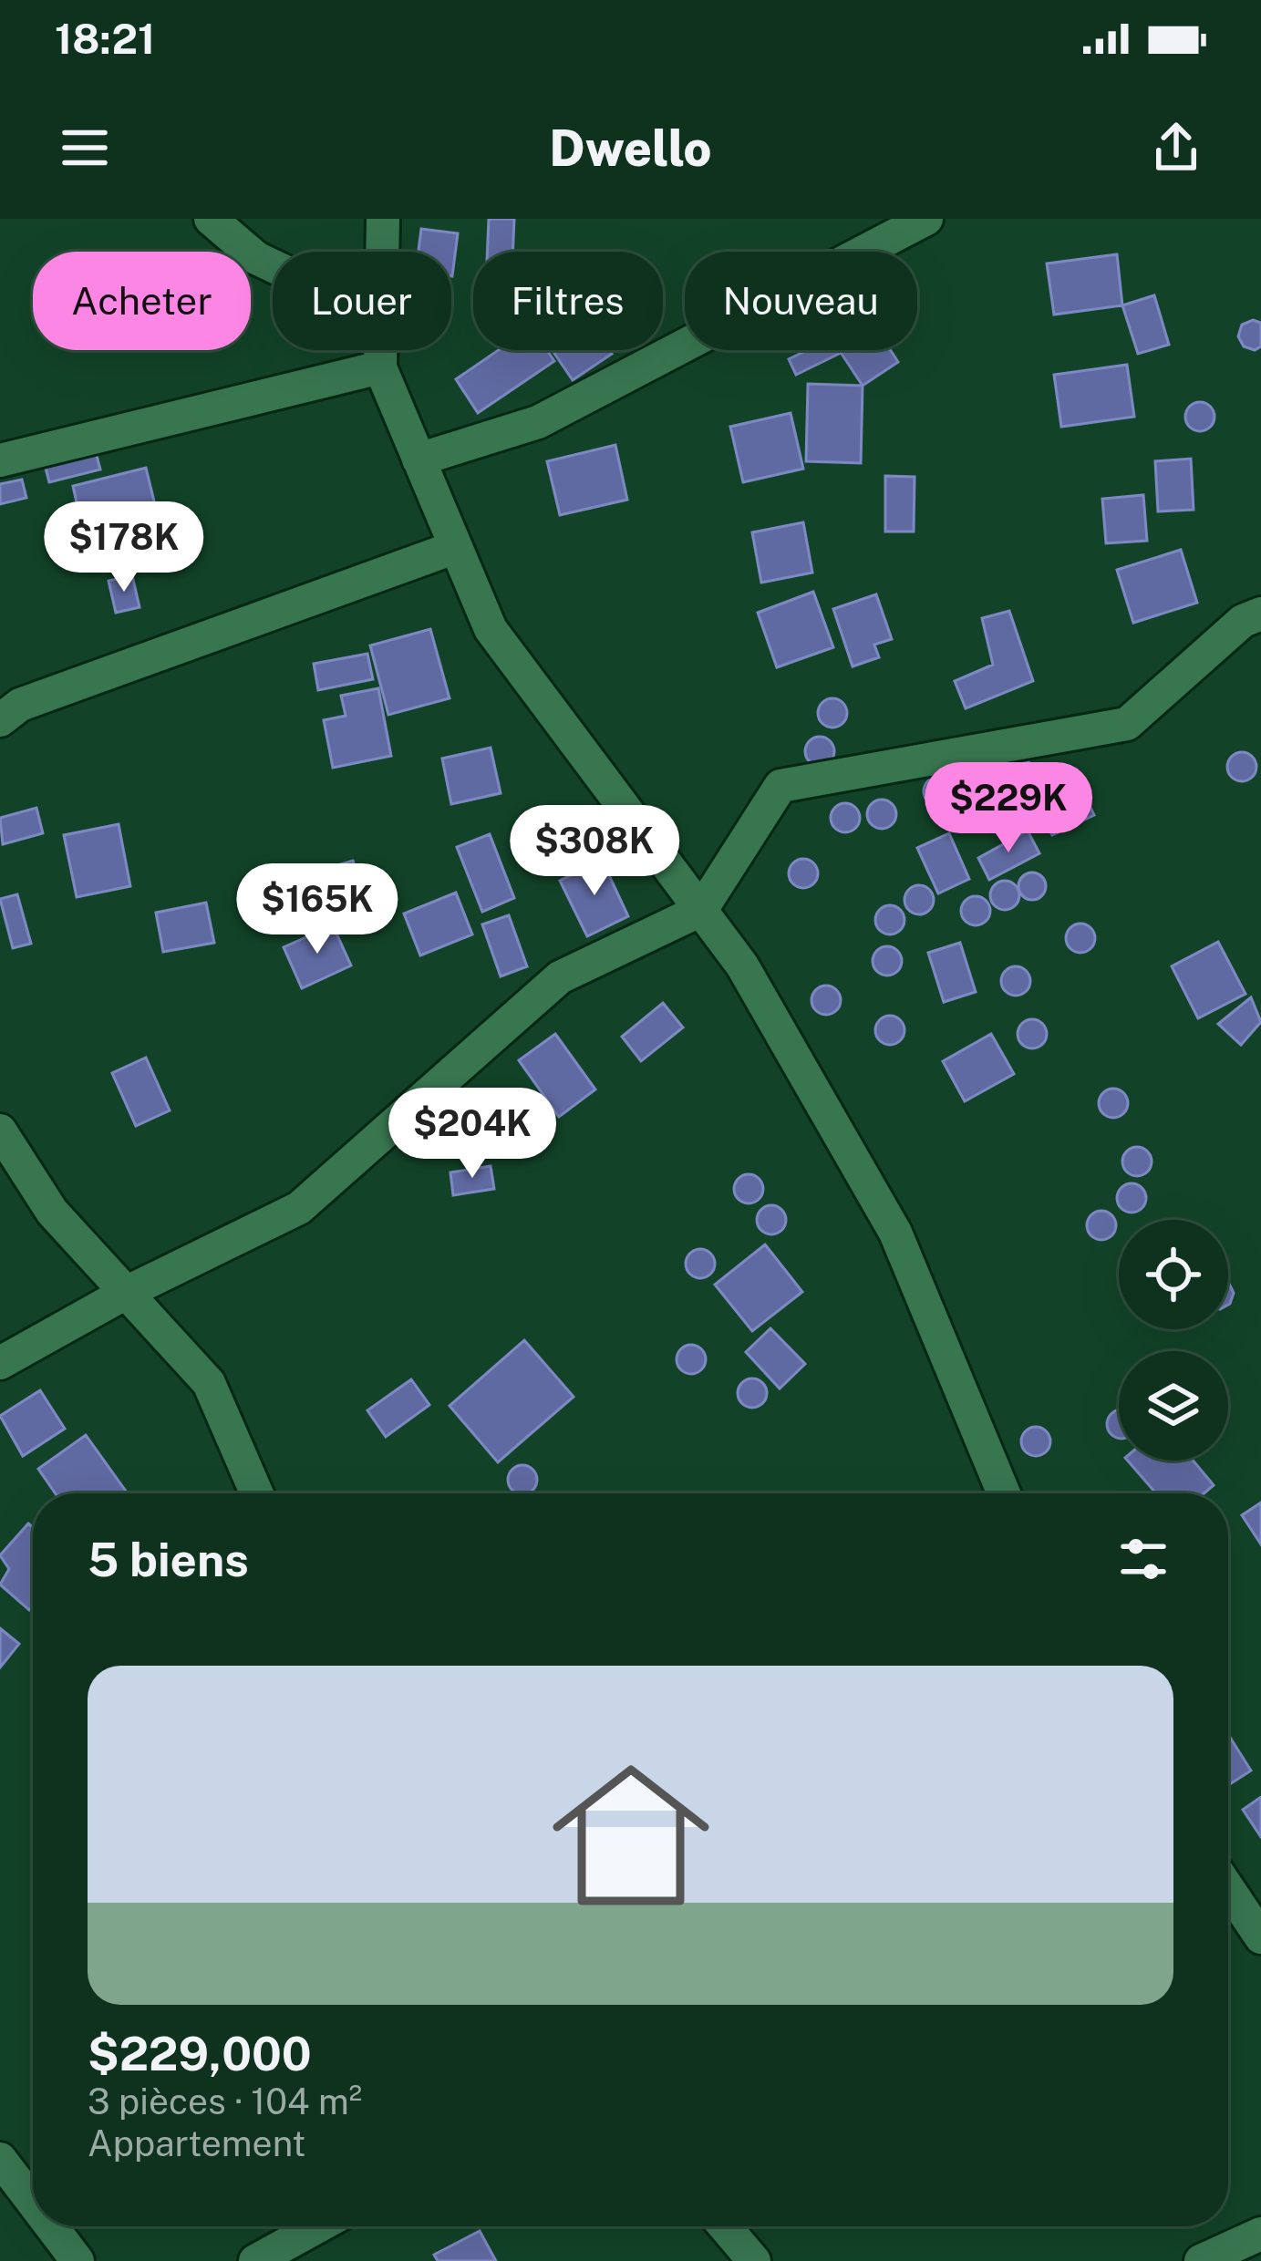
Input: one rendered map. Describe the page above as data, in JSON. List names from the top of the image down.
{
  "page": {
    "status": "18:21",
    "header": "Dwello",
    "chip": [
      "Acheter",
      "Louer",
      "Filtres",
      "Nouveau"
    ],
    "price": [
      "$178K",
      "$229K",
      "$308K",
      "$165K",
      "$204K"
    ],
    "heading": "5 biens",
    "list": [
      {
        "name": "$229,000",
        "note": "3 pièces · 104 m² · Appartement"
      }
    ]
  }
}
